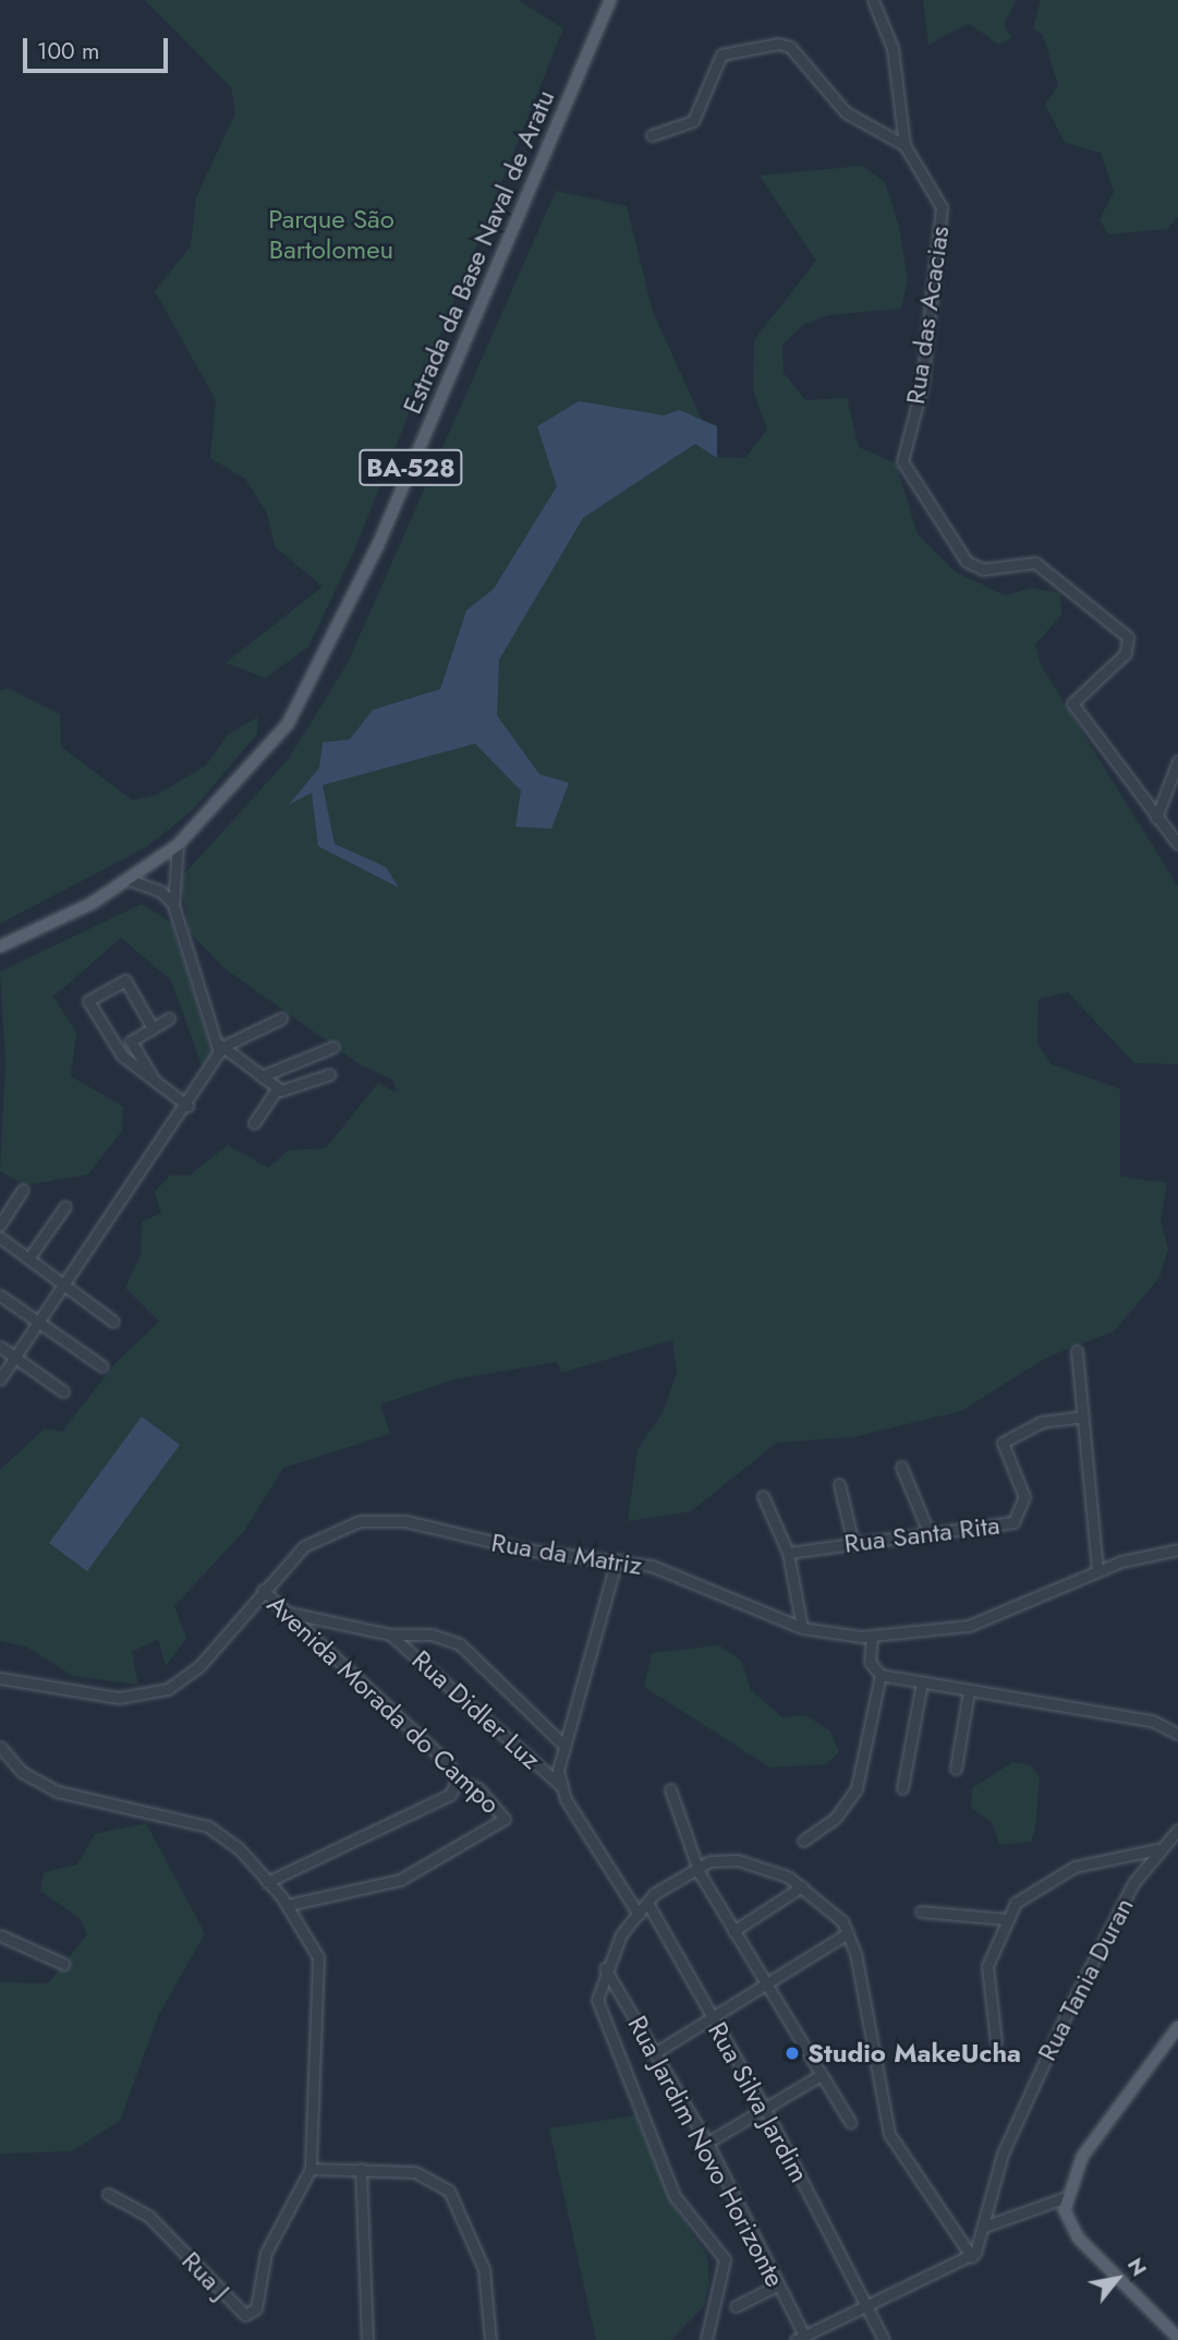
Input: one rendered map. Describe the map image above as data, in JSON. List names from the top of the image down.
{
  "streets": {
    "main road": ["Estrada da Base Naval de Aratu", "BA-528"],
    "street": [
      "Rua das Acacias",
      "Rua Santa Rita",
      "Rua da Matriz",
      "Avenida Morada do Campo",
      "Rua Didler Luz",
      "Rua Tania Duran",
      "Rua Silva Jardim",
      "Rua Jardim Novo Horizonte",
      "Rua J"
    ]
  },
  "crossings": [
    ["Rua da Matriz", "Avenida Morada do Campo"],
    ["Avenida Morada do Campo", "Rua Didler Luz"]
  ],
  "parks": ["Parque São Bartolomeu"],
  "places": ["Studio MakeUcha"],
  "scale_bar": "100 m",
  "north": "top right"
}
